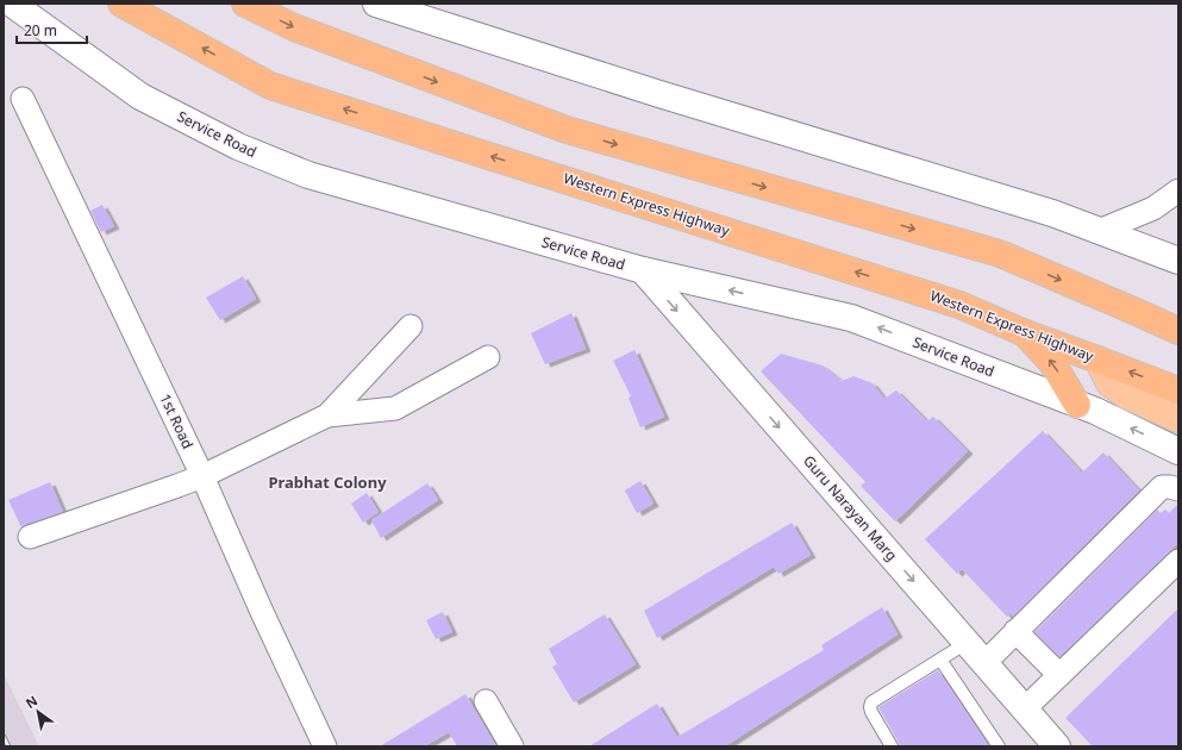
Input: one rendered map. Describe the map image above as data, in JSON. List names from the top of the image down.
{
  "streets": {
    "highway": ["Western Express Highway"],
    "street": ["Service Road", "1st Road", "Guru Narayan Marg"]
  },
  "crossings": [
    ["Service Road", "Guru Narayan Marg"]
  ],
  "one_way": ["Guru Narayan Marg"],
  "districts": ["Prabhat Colony"],
  "scale_bar": "20 m",
  "north": "top left"
}
